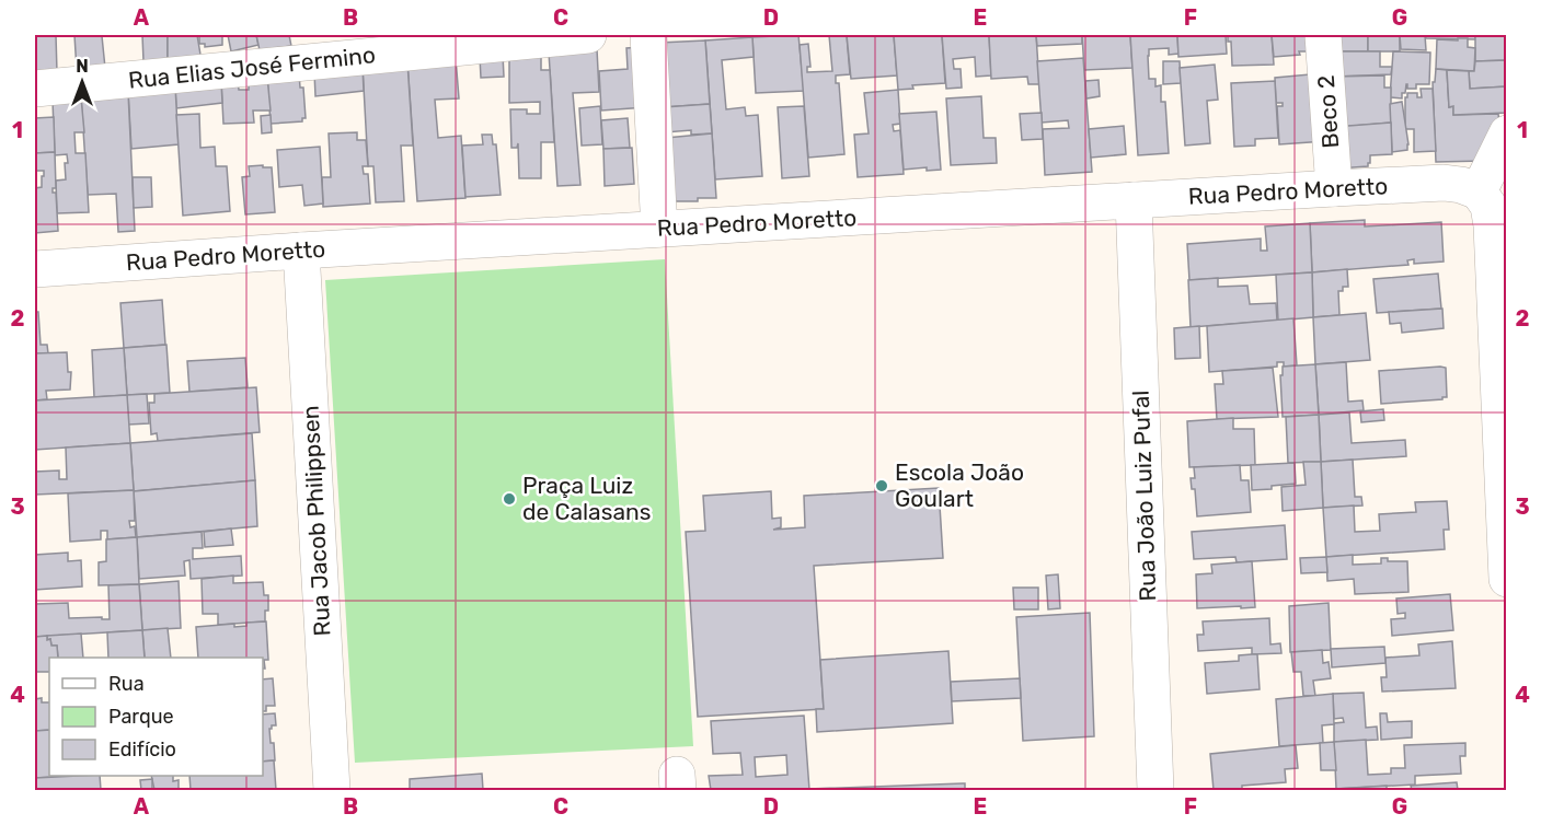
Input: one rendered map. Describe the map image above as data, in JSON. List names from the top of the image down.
{
  "streets": {
    "street": [
      "Rua Elias José Fermino",
      "Beco 2",
      "Rua Pedro Moretto",
      "Rua João Luiz Pufal",
      "Rua Jacob Philippsen"
    ]
  },
  "crossings": [
    ["Beco 2", "Rua Pedro Moretto"],
    ["Rua Pedro Moretto", "Rua João Luiz Pufal"],
    ["Rua Pedro Moretto", "Rua Jacob Philippsen"]
  ],
  "places": ["Escola João Goulart", "Praça Luiz de Calasans"],
  "legend": ["Rua", "Parque", "Edifício"],
  "north": "top",
  "grid": {
    "columns": [
      "A",
      "B",
      "C",
      "D",
      "E",
      "F",
      "G"
    ],
    "rows": [
      "1",
      "2",
      "3",
      "4"
    ]
  }
}
